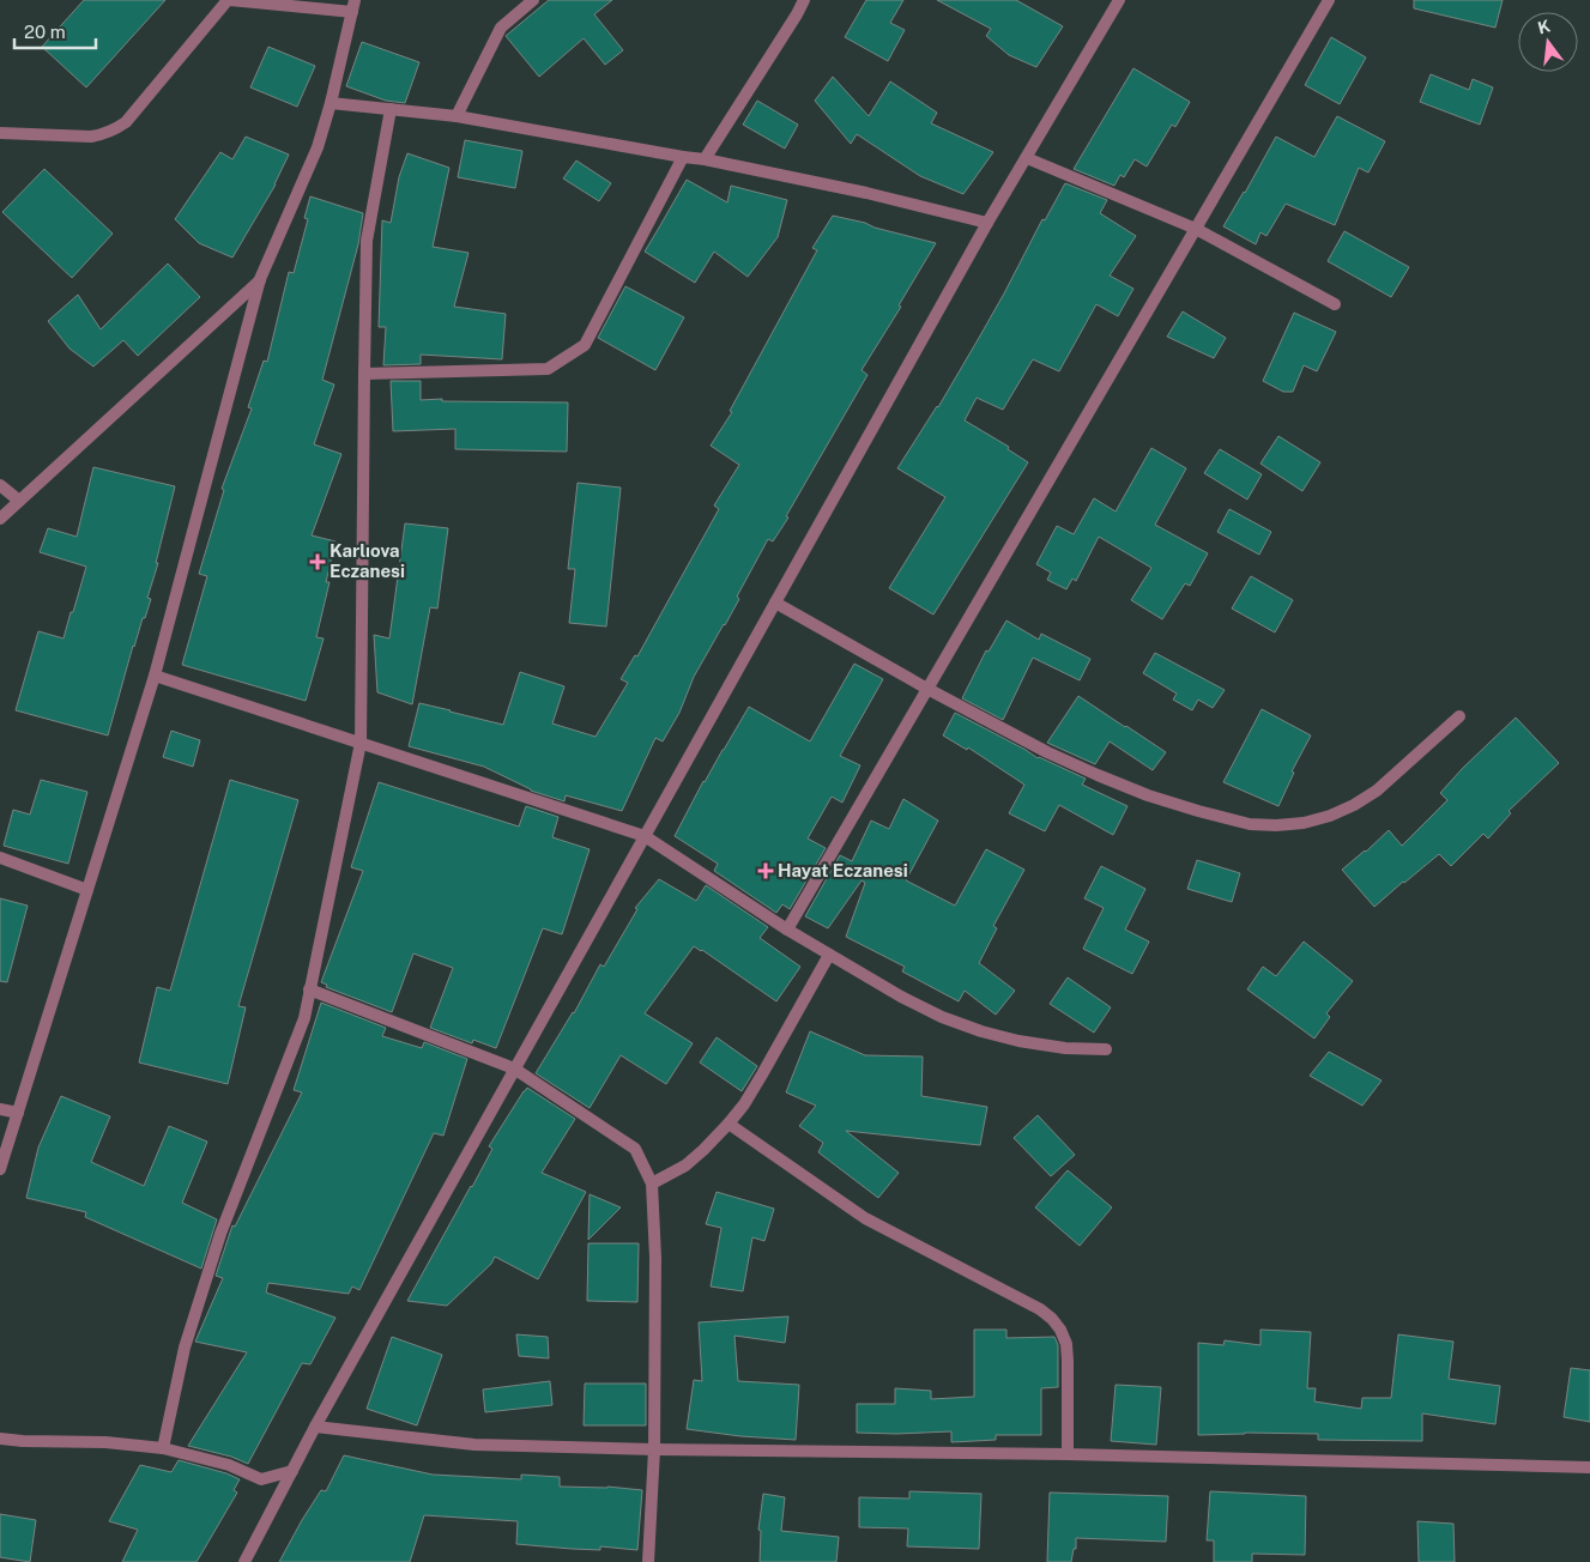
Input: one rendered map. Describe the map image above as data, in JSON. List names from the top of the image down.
{
  "places": {
    "health": ["Karlıova Eczanesi", "Hayat Eczanesi"]
  },
  "scale_bar": "20 m",
  "north": "top"
}
